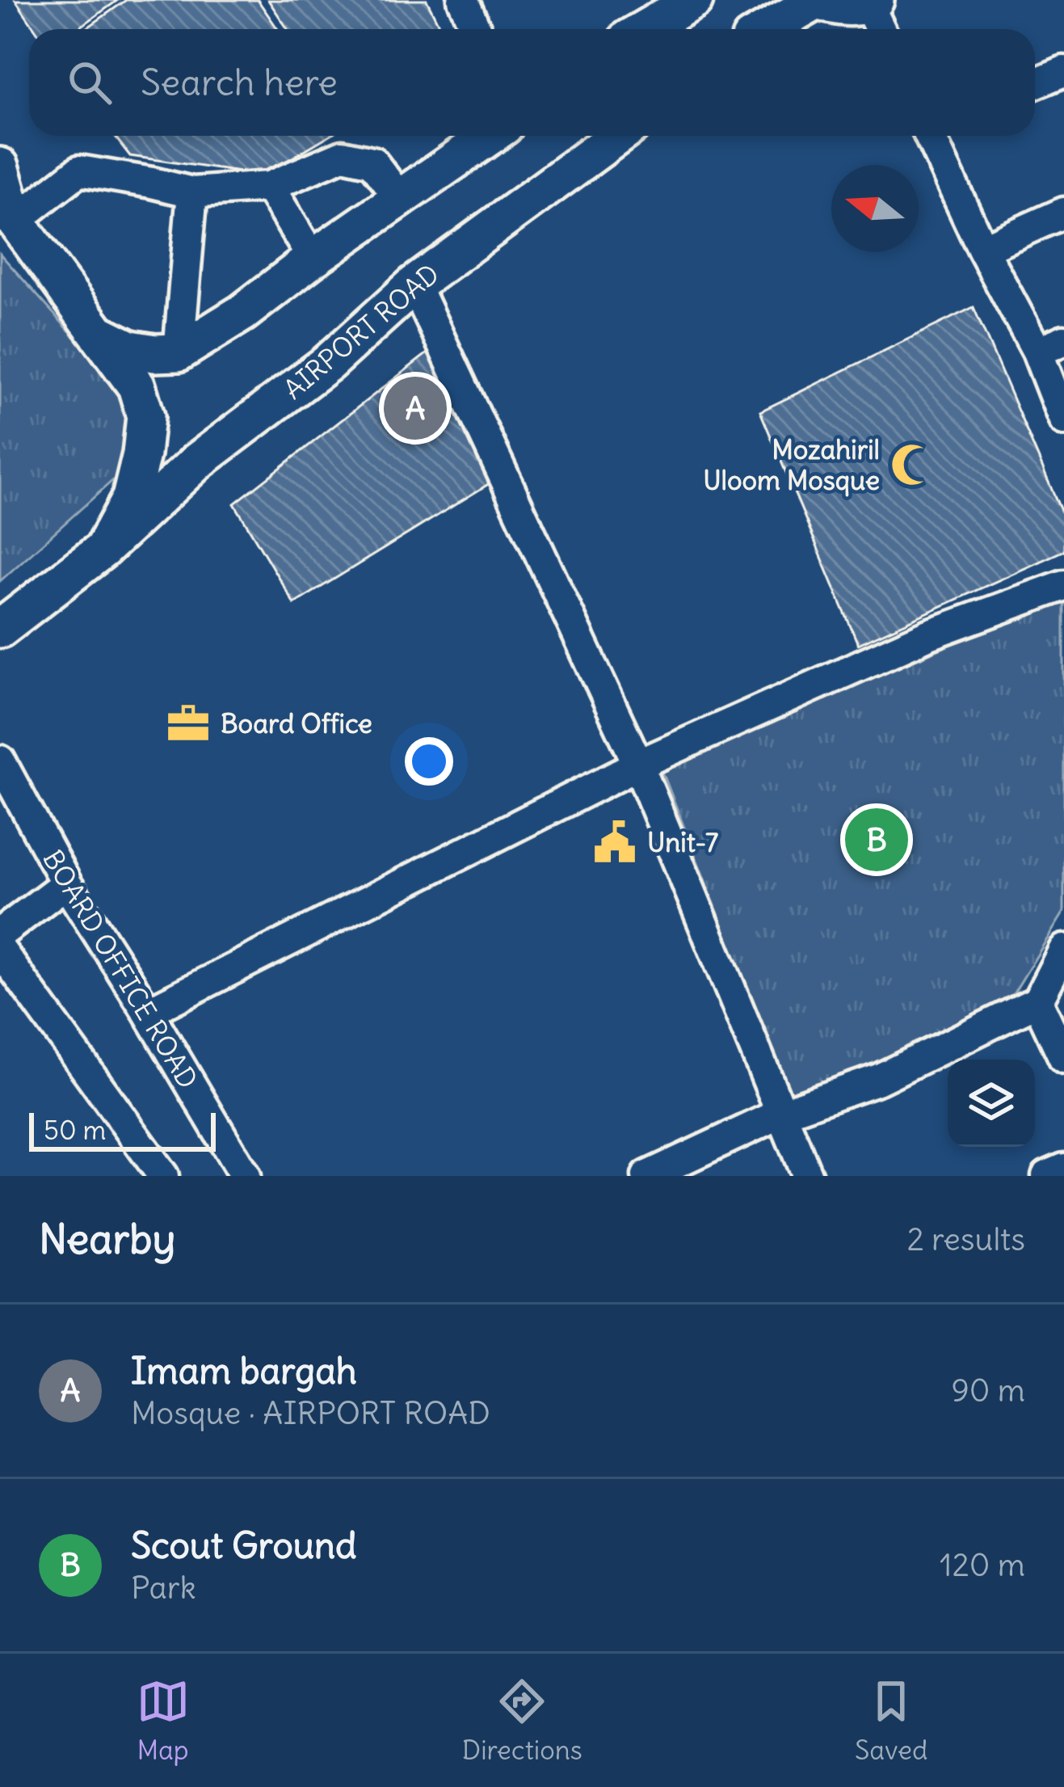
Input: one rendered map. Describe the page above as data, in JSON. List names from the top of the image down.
{
  "streets": {
    "main road": ["AIRPORT ROAD"],
    "street": ["BOARD OFFICE ROAD"]
  },
  "places": {
    "mosque": ["Mozahiril Uloom Mosque"],
    "office": ["Board Office"],
    "public building": ["Unit-7"]
  },
  "scale_bar": "50 m",
  "north": "left",
  "page": {
    "search": "Search here",
    "pins": ["A", "B"],
    "scale": "50 m",
    "heading": ["Nearby", "2 results"],
    "list": [
      {
        "mark": "A",
        "name": "Imam bargah",
        "note": "Mosque · AIRPORT ROAD",
        "value": "90 m"
      },
      {
        "mark": "B",
        "name": "Scout Ground",
        "note": "Park",
        "value": "120 m"
      }
    ],
    "nav": ["Map", "Directions", "Saved"]
  }
}
